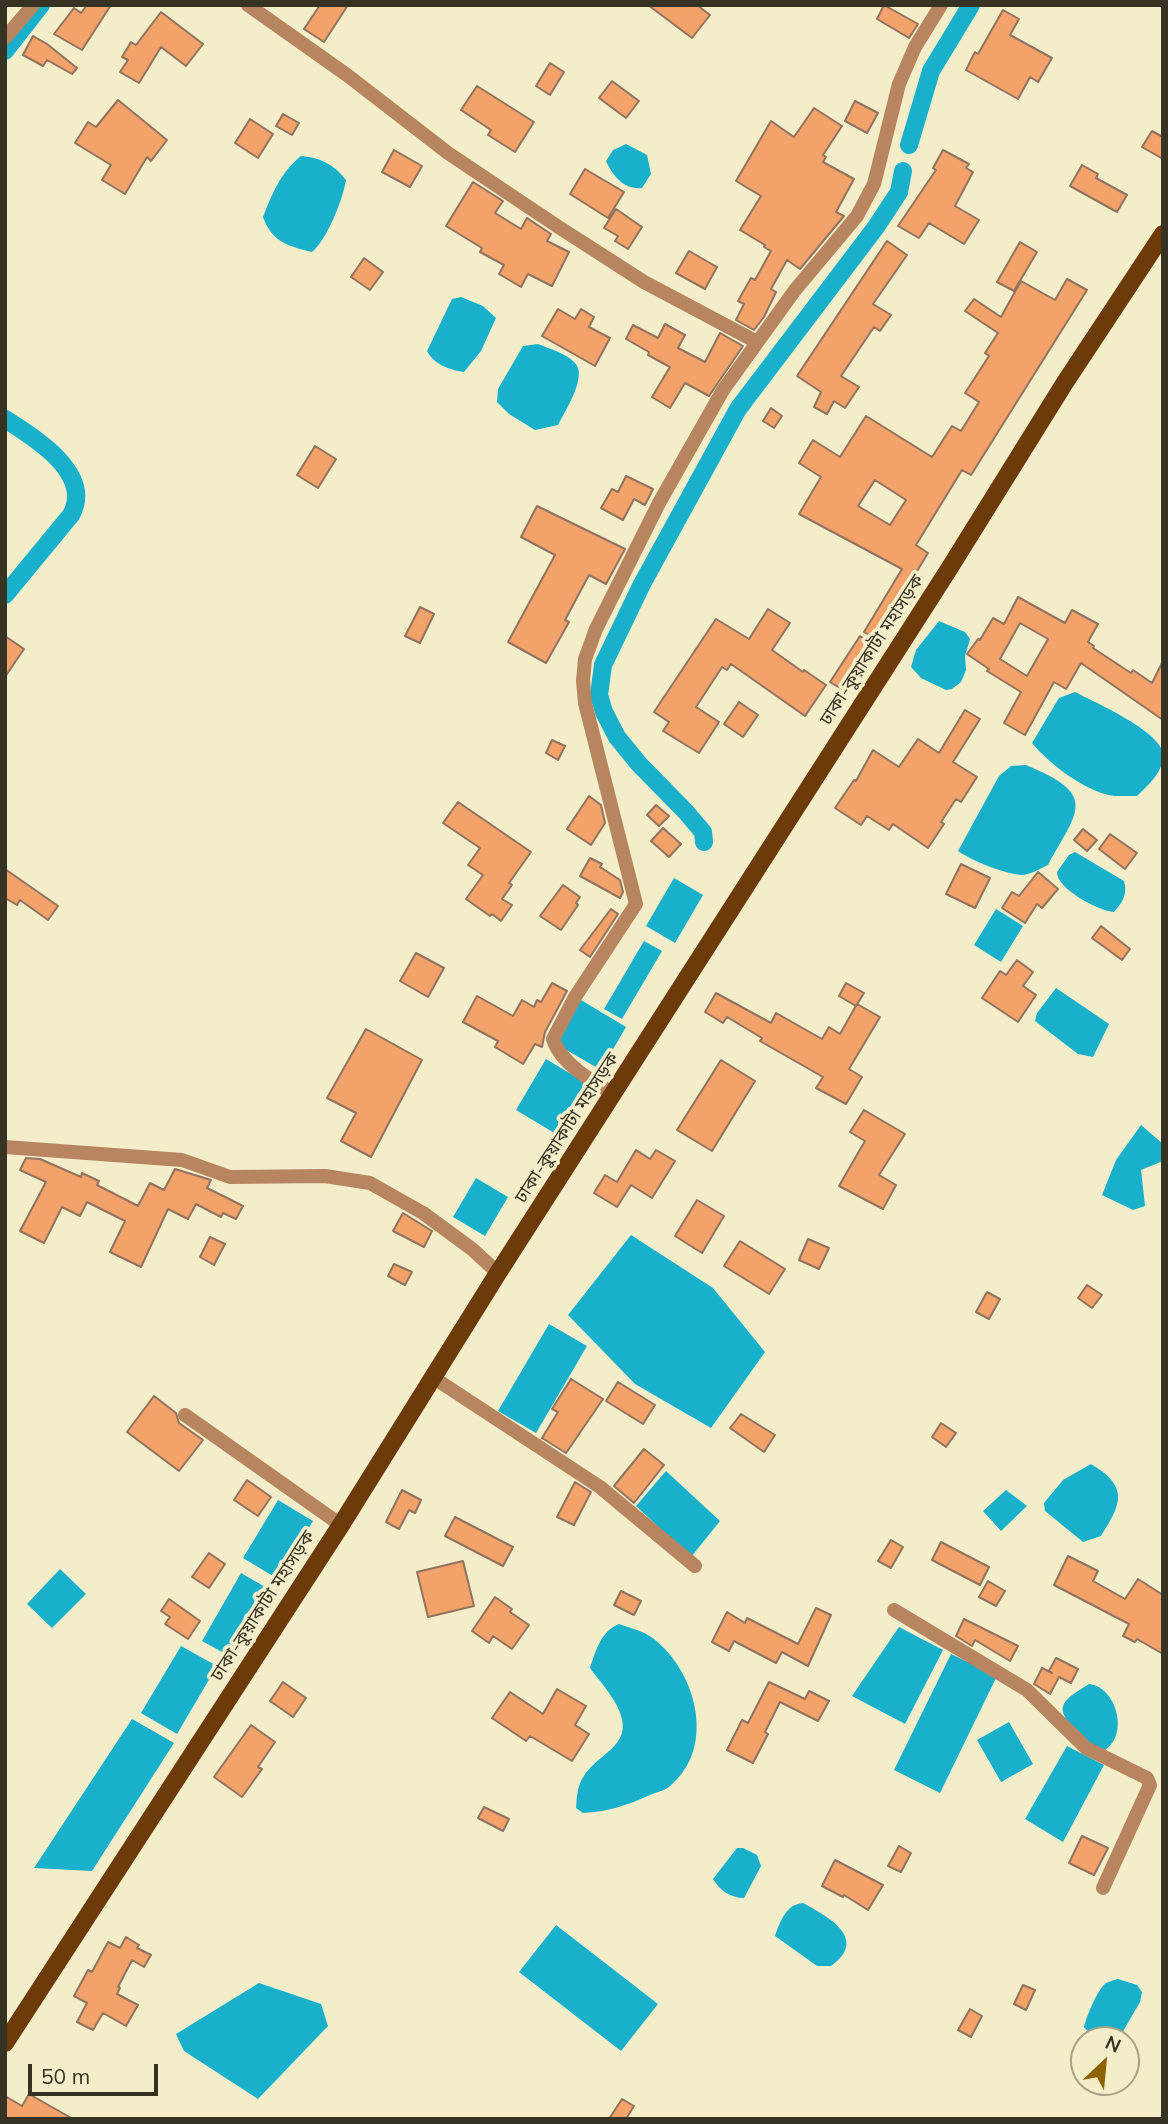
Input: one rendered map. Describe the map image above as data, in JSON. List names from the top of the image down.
{
  "streets": {
    "main road": ["ঢাকা-কুয়াকাটা মহাসড়ক"]
  },
  "scale_bar": "50 m",
  "north": "top right"
}
